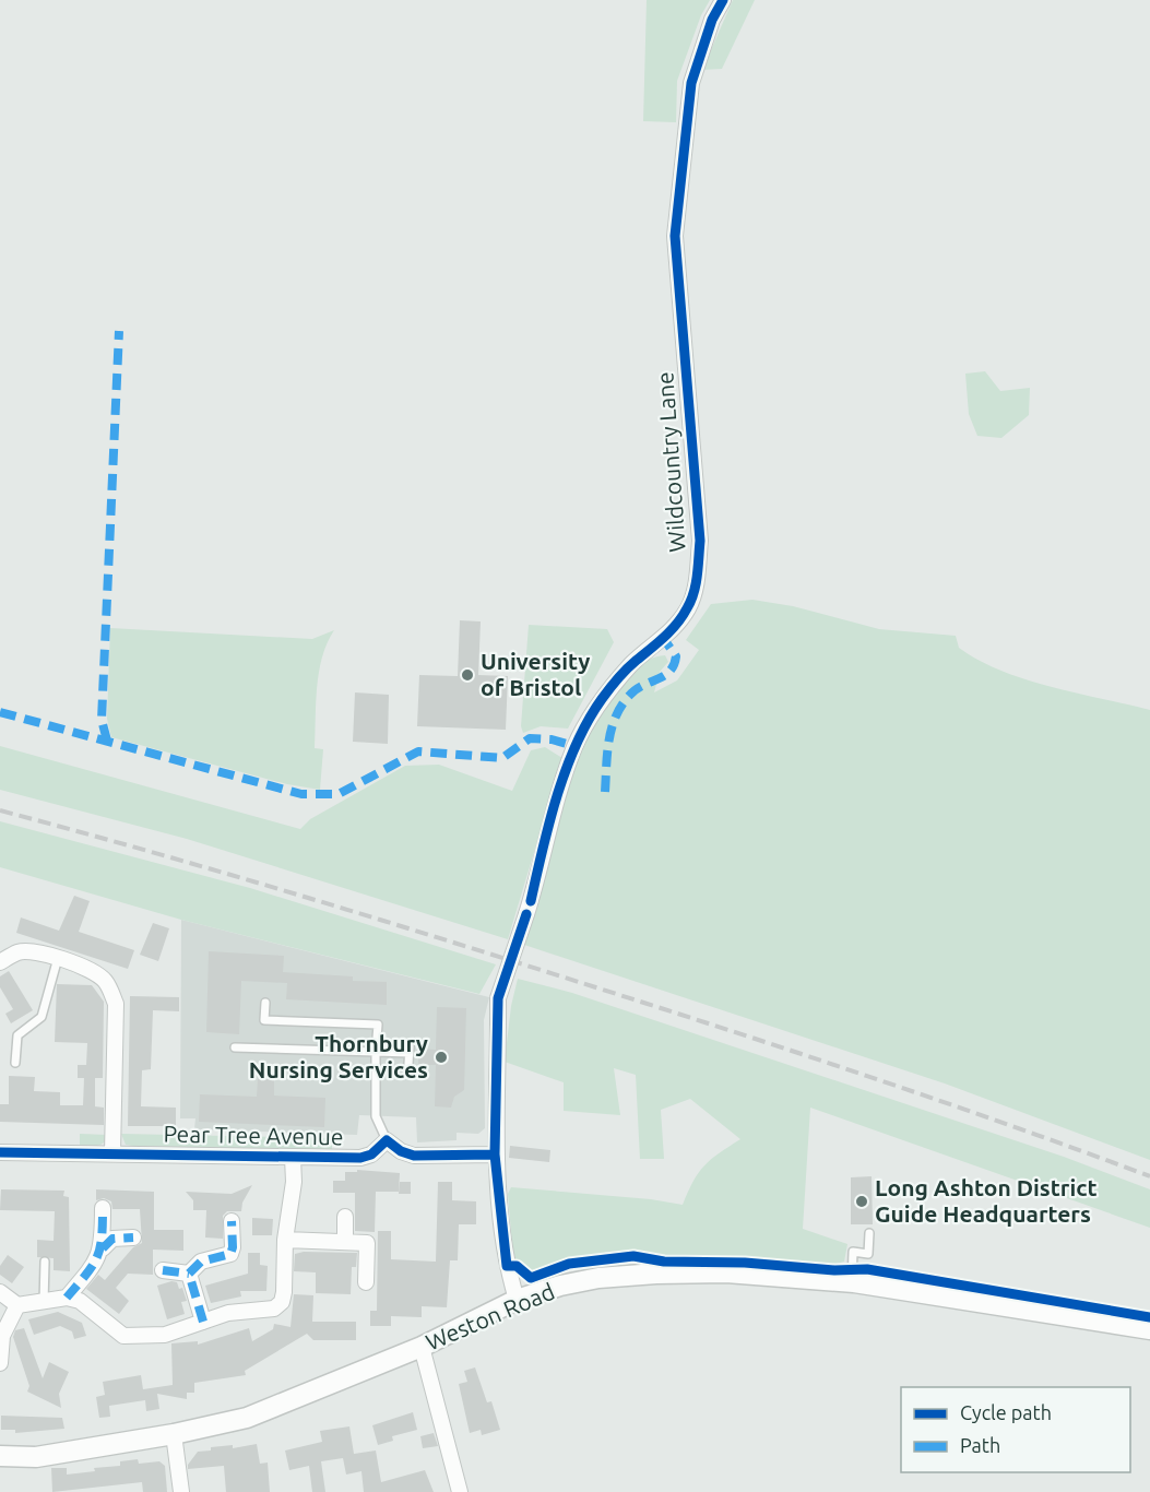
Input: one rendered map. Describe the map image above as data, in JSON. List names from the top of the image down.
{
  "streets": {
    "street": ["Wildcountry Lane", "Pear Tree Avenue", "Weston Road"]
  },
  "crossings": [
    ["Wildcountry Lane", "Weston Road"]
  ],
  "places": ["University of Bristol", "Thornbury Nursing Services", "Long Ashton District Guide Headquarters"],
  "legend": ["Cycle path", "Path"]
}
